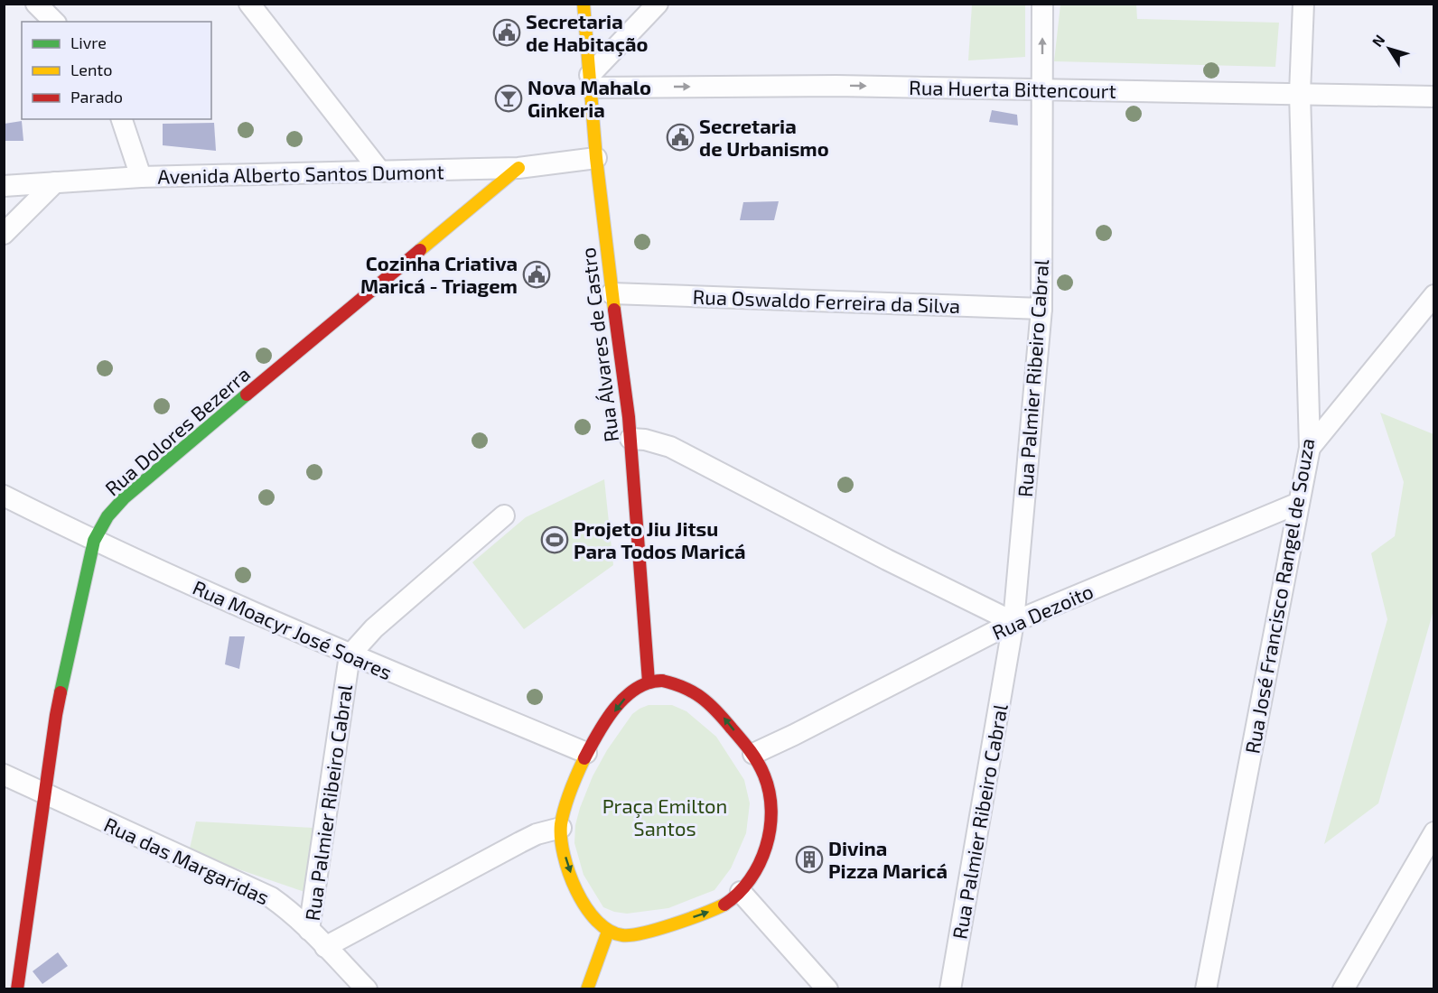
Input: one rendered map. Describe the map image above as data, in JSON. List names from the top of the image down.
{
  "streets": {
    "street": [
      "Rua Huerta Bittencourt",
      "Avenida Alberto Santos Dumont",
      "Rua Oswaldo Ferreira da Silva",
      "Rua Álvares de Castro",
      "Rua Palmier Ribeiro Cabral",
      "Rua Dolores Bezerra",
      "Rua José Francisco Rangel de Souza",
      "Rua Dezoito",
      "Rua Moacyr José Soares",
      "Rua das Margaridas"
    ]
  },
  "crossings": [
    ["Rua Huerta Bittencourt", "Rua Álvares de Castro"],
    ["Rua Huerta Bittencourt", "Rua Palmier Ribeiro Cabral"],
    ["Rua Huerta Bittencourt", "Rua José Francisco Rangel de Souza"],
    ["Avenida Alberto Santos Dumont", "Rua Álvares de Castro"],
    ["Avenida Alberto Santos Dumont", "Rua Dolores Bezerra"],
    ["Rua Oswaldo Ferreira da Silva", "Rua Álvares de Castro"],
    ["Rua Oswaldo Ferreira da Silva", "Rua Palmier Ribeiro Cabral"],
    ["Rua Palmier Ribeiro Cabral", "Rua Dezoito"],
    ["Rua Palmier Ribeiro Cabral", "Rua Moacyr José Soares"],
    ["Rua Palmier Ribeiro Cabral", "Rua das Margaridas"],
    ["Rua Dolores Bezerra", "Rua Moacyr José Soares"],
    ["Rua Dolores Bezerra", "Rua das Margaridas"],
    ["Rua José Francisco Rangel de Souza", "Rua Dezoito"]
  ],
  "one_way": ["Rua Huerta Bittencourt"],
  "parks": ["Praça Emilton Santos"],
  "places": {
    "public building": ["Secretaria de Habitação", "Secretaria de Urbanismo", "Cozinha Criativa Maricá - Triagem"],
    "bar": ["Nova Mahalo Ginkeria"],
    "sports": ["Projeto Jiu Jitsu Para Todos Maricá"],
    "building": ["Divina Pizza Maricá"]
  },
  "legend": ["Livre", "Lento", "Parado"],
  "north": "top left"
}
